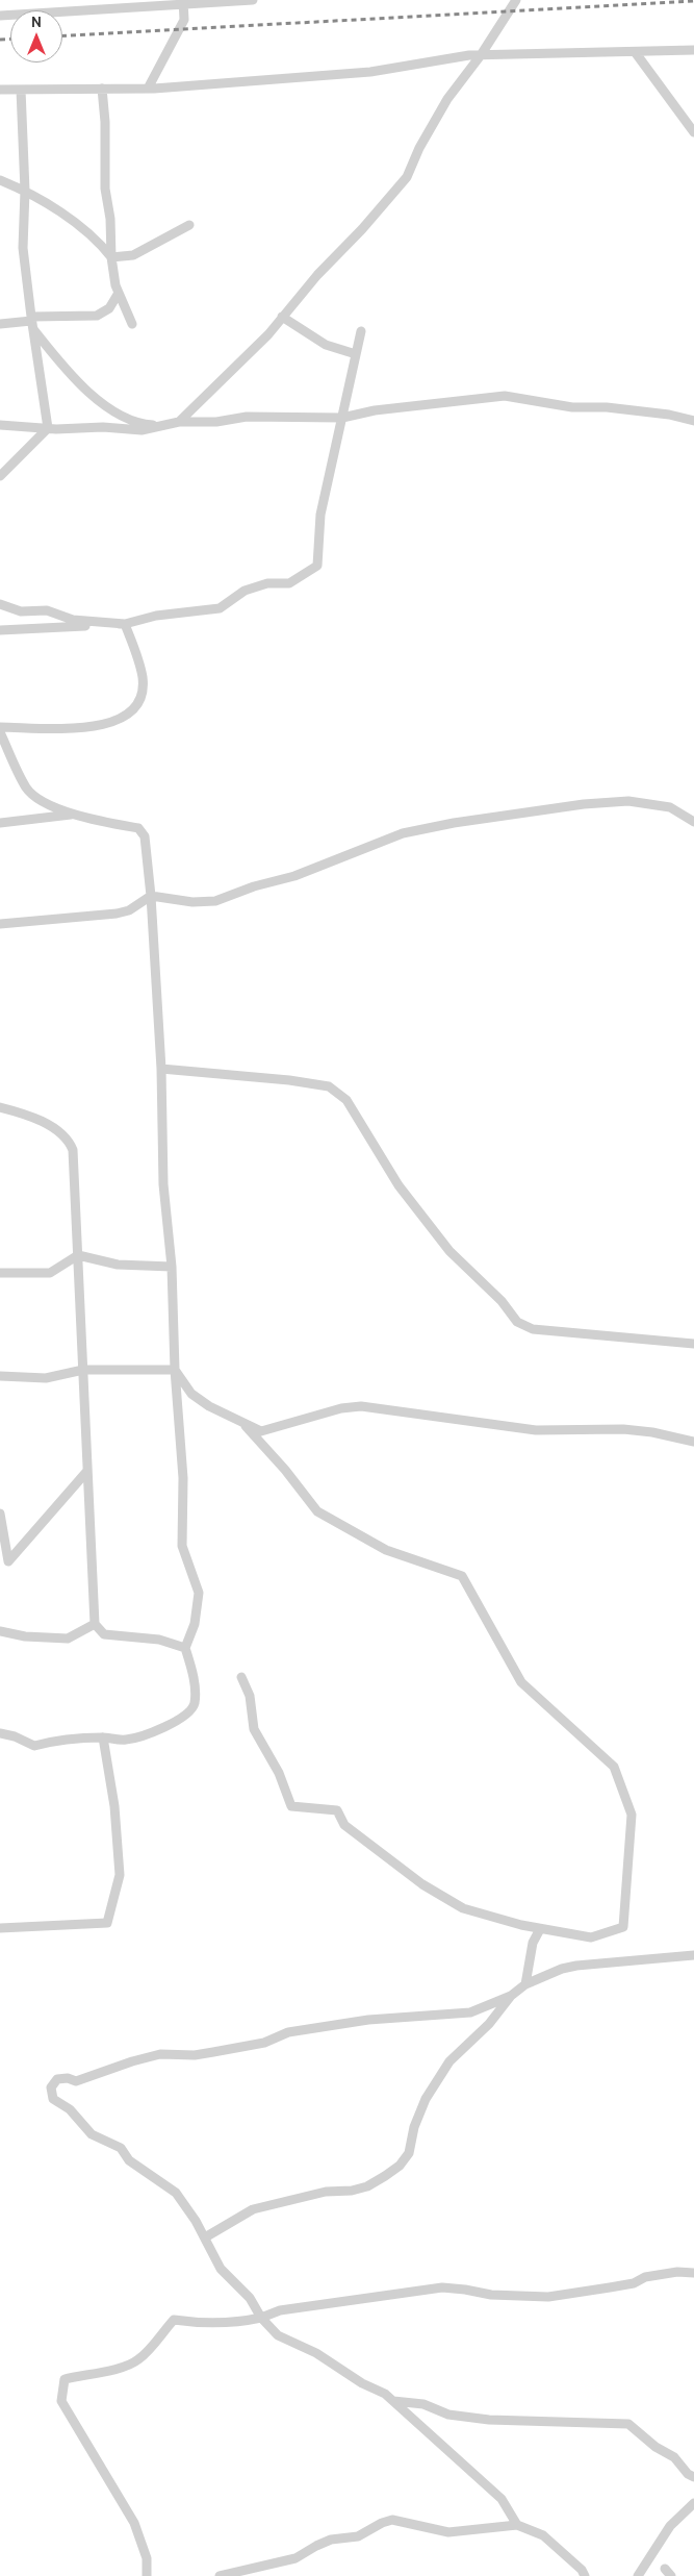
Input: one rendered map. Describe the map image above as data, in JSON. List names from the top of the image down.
{
  "north": "top"
}
